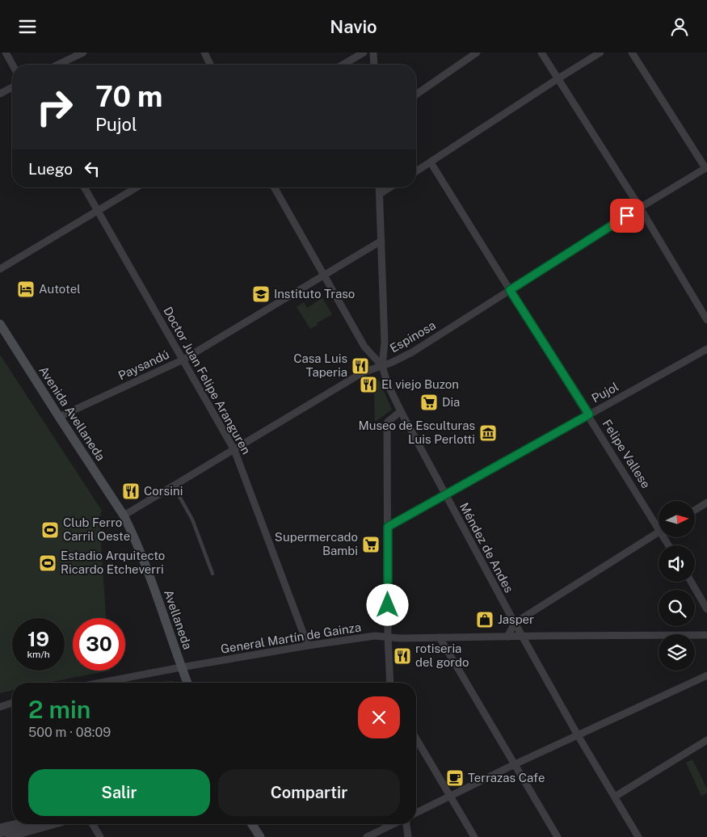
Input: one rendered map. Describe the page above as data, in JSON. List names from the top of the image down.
{
  "streets": {
    "main road": ["Avenida Avellaneda", "Avellaneda"],
    "street": [
      "Espinosa",
      "Paysandú",
      "Doctor Juan Felipe Aranguren",
      "Pujol",
      "Felipe Vallese",
      "Méndez de Andes",
      "General Martín de Gainza"
    ]
  },
  "crossings": [
    ["Espinosa", "Doctor Juan Felipe Aranguren"],
    ["Espinosa", "Avenida Avellaneda"],
    ["Espinosa", "Felipe Vallese"],
    ["Espinosa", "Méndez de Andes"],
    ["Espinosa", "Avellaneda"],
    ["Paysandú", "Doctor Juan Felipe Aranguren"],
    ["Paysandú", "Avenida Avellaneda"],
    ["Paysandú", "Méndez de Andes"],
    ["Doctor Juan Felipe Aranguren", "General Martín de Gainza"],
    ["Pujol", "Felipe Vallese"],
    ["Pujol", "Méndez de Andes"],
    ["Avenida Avellaneda", "Avellaneda"],
    ["Méndez de Andes", "General Martín de Gainza"],
    ["Avellaneda", "General Martín de Gainza"]
  ],
  "places": {
    "hotel": ["Autotel"],
    "school or university": ["Instituto Traso"],
    "restaurant": [
      "Casa Luis Taperia",
      "El viejo Buzon",
      "Corsini",
      "rotiseria del gordo"
    ],
    "supermarket": ["Dia", "Supermercado Bambi"],
    "museum": ["Museo de Esculturas Luis Perlotti"],
    "sports": ["Club Ferro Carril Oeste", "Estadio Arquitecto Ricardo Etcheverri"],
    "shop": ["Jasper"],
    "cafe": ["Terrazas Cafe"]
  },
  "north": "right",
  "page": {
    "header": "Navio",
    "turn": ["70 m", "Pujol"],
    "then": "Luego",
    "speed": "19 km/h",
    "limit": "30",
    "heading": ["2 min", "500 m · 08:09"],
    "buttons": ["Salir", "Compartir"]
  }
}
